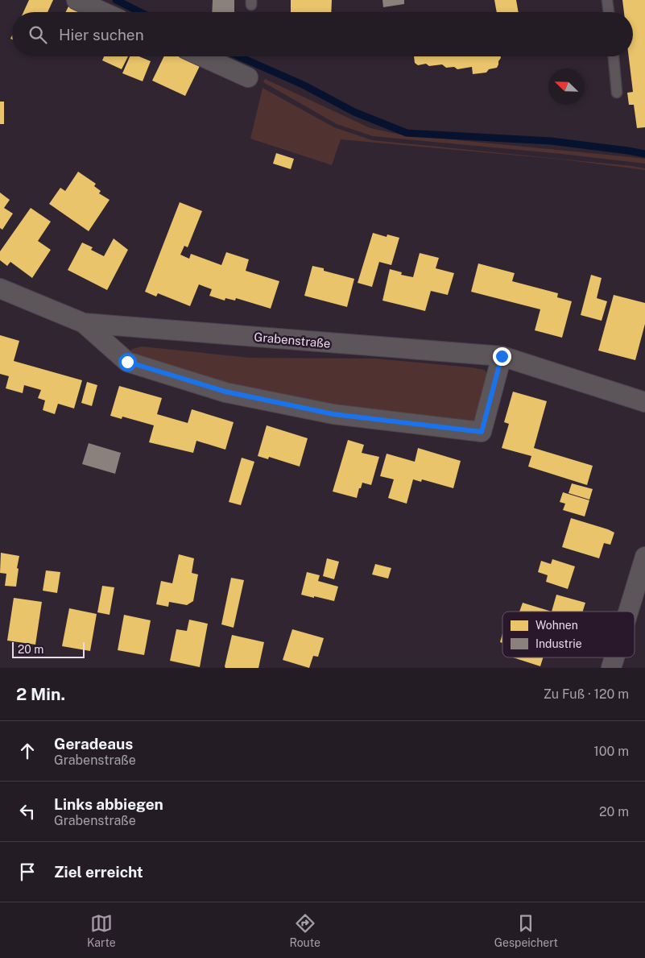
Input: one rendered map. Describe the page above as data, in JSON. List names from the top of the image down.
{
  "streets": {
    "street": ["Grabenstraße"]
  },
  "legend": ["Wohnen", "Industrie"],
  "scale_bar": "20 m",
  "north": "top left",
  "page": {
    "search": "Hier suchen",
    "scale": "20 m",
    "heading": ["2 Min.", "Zu Fuß · 120 m"],
    "list": [
      ["Geradeaus", "Grabenstraße", "100 m"],
      ["Links abbiegen", "Grabenstraße", "20 m"],
      "Ziel erreicht"
    ],
    "nav": ["Karte", "Route", "Gespeichert"]
  }
}
